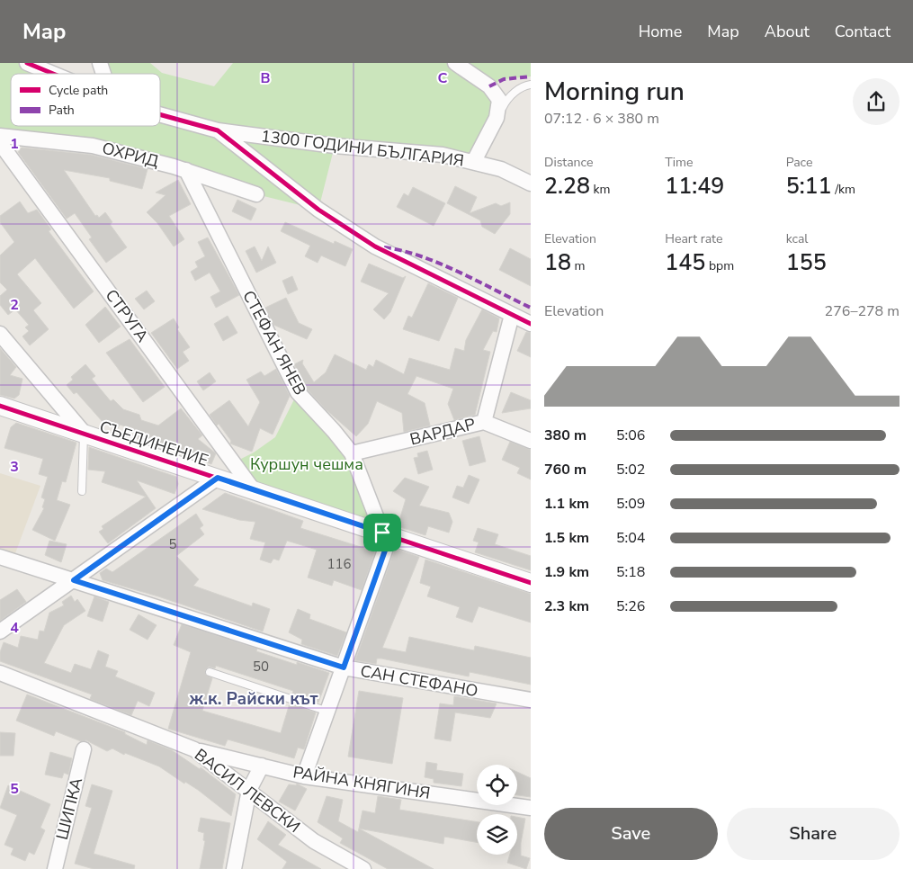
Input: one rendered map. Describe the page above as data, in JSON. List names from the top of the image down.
{
  "streets": {
    "street": [
      "1300 ГОДИНИ БЪЛГАРИЯ",
      "ОХРИД",
      "СТРУГА",
      "СТЕФАН ЯНЕВ",
      "ВАРДАР",
      "СЪЕДИНЕНИЕ",
      "САН СТЕФАНО",
      "РАЙНА КНЯГИНЯ",
      "ВАСИЛ ЛЕВСКИ",
      "ШИПКА"
    ]
  },
  "crossings": [
    ["ОХРИД", "СТЕФАН ЯНЕВ"],
    ["СТРУГА", "СЪЕДИНЕНИЕ"],
    ["СТЕФАН ЯНЕВ", "ВАРДАР"],
    ["СТЕФАН ЯНЕВ", "СЪЕДИНЕНИЕ"],
    ["РАЙНА КНЯГИНЯ", "ВАСИЛ ЛЕВСКИ"]
  ],
  "districts": ["ж.к. Райски кът"],
  "parks": ["Куршун чешма"],
  "house_numbers": ["5", "116", "50"],
  "legend": ["Cycle path", "Path"],
  "page": {
    "header": "Map",
    "nav": [
      "Home",
      "Map",
      "About",
      "Contact"
    ],
    "heading": ["Morning run", "07:12 · 6 × 380 m"],
    "stats": [
      ["Distance", "2.28 km"],
      ["Time", "11:49"],
      ["Pace", "5:11 /km"],
      ["Elevation", "18 m"],
      ["Heart rate", "145 bpm"],
      ["kcal", "155"]
    ],
    "chart": ["Elevation", "276–278 m"],
    "list": [
      {
        "name": "380 m",
        "note": "5:06"
      },
      {
        "name": "760 m",
        "note": "5:02"
      },
      {
        "name": "1.1 km",
        "note": "5:09"
      },
      {
        "name": "1.5 km",
        "note": "5:04"
      },
      {
        "name": "1.9 km",
        "note": "5:18"
      },
      {
        "name": "2.3 km",
        "note": "5:26"
      }
    ],
    "buttons": ["Save", "Share"]
  },
  "grid": {
    "columns": ["B", "C"],
    "rows": [
      "1",
      "2",
      "3",
      "4",
      "5"
    ]
  }
}
